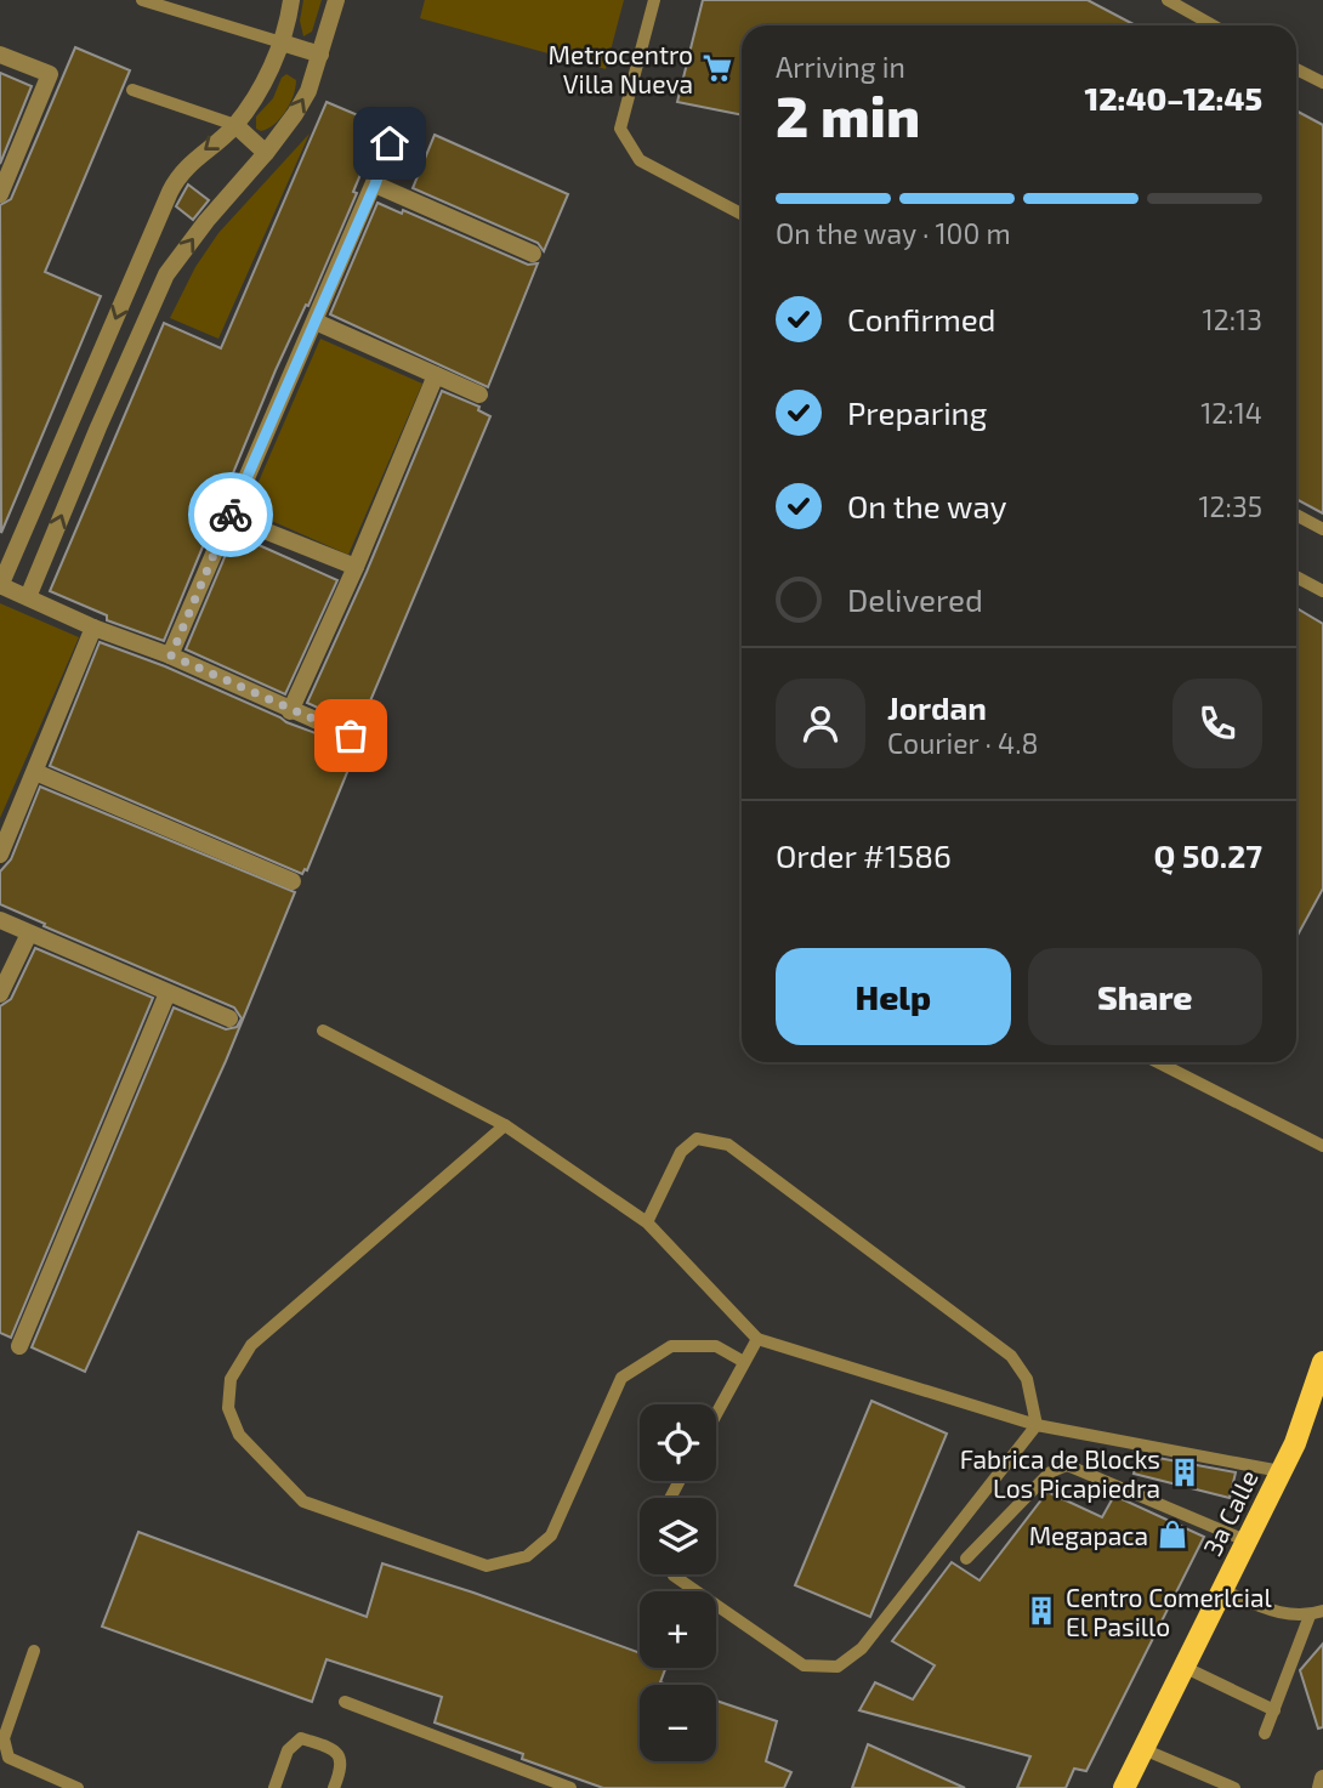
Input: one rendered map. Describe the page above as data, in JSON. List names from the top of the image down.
{
  "streets": {
    "main road": ["3a Calle"]
  },
  "places": {
    "supermarket": ["Metrocentro Villa Nueva"],
    "building": ["Fabrica de Blocks Los Picapiedra", "Centro Comerlcial El Pasillo"],
    "shop": ["Megapaca"]
  },
  "page": {
    "heading": ["2 min", "Arriving in", "12:40–12:45"],
    "panel": [
      "Jordan",
      "Courier · 4.8",
      "Order #1586",
      "Q 50.27"
    ],
    "bar": "On the way · 100 m",
    "list": [
      ["Confirmed", "12:13"],
      ["Preparing", "12:14"],
      ["On the way", "12:35"],
      "Delivered"
    ],
    "buttons": ["Help", "Share"],
    "map_buttons": ["+", "−"]
  }
}
